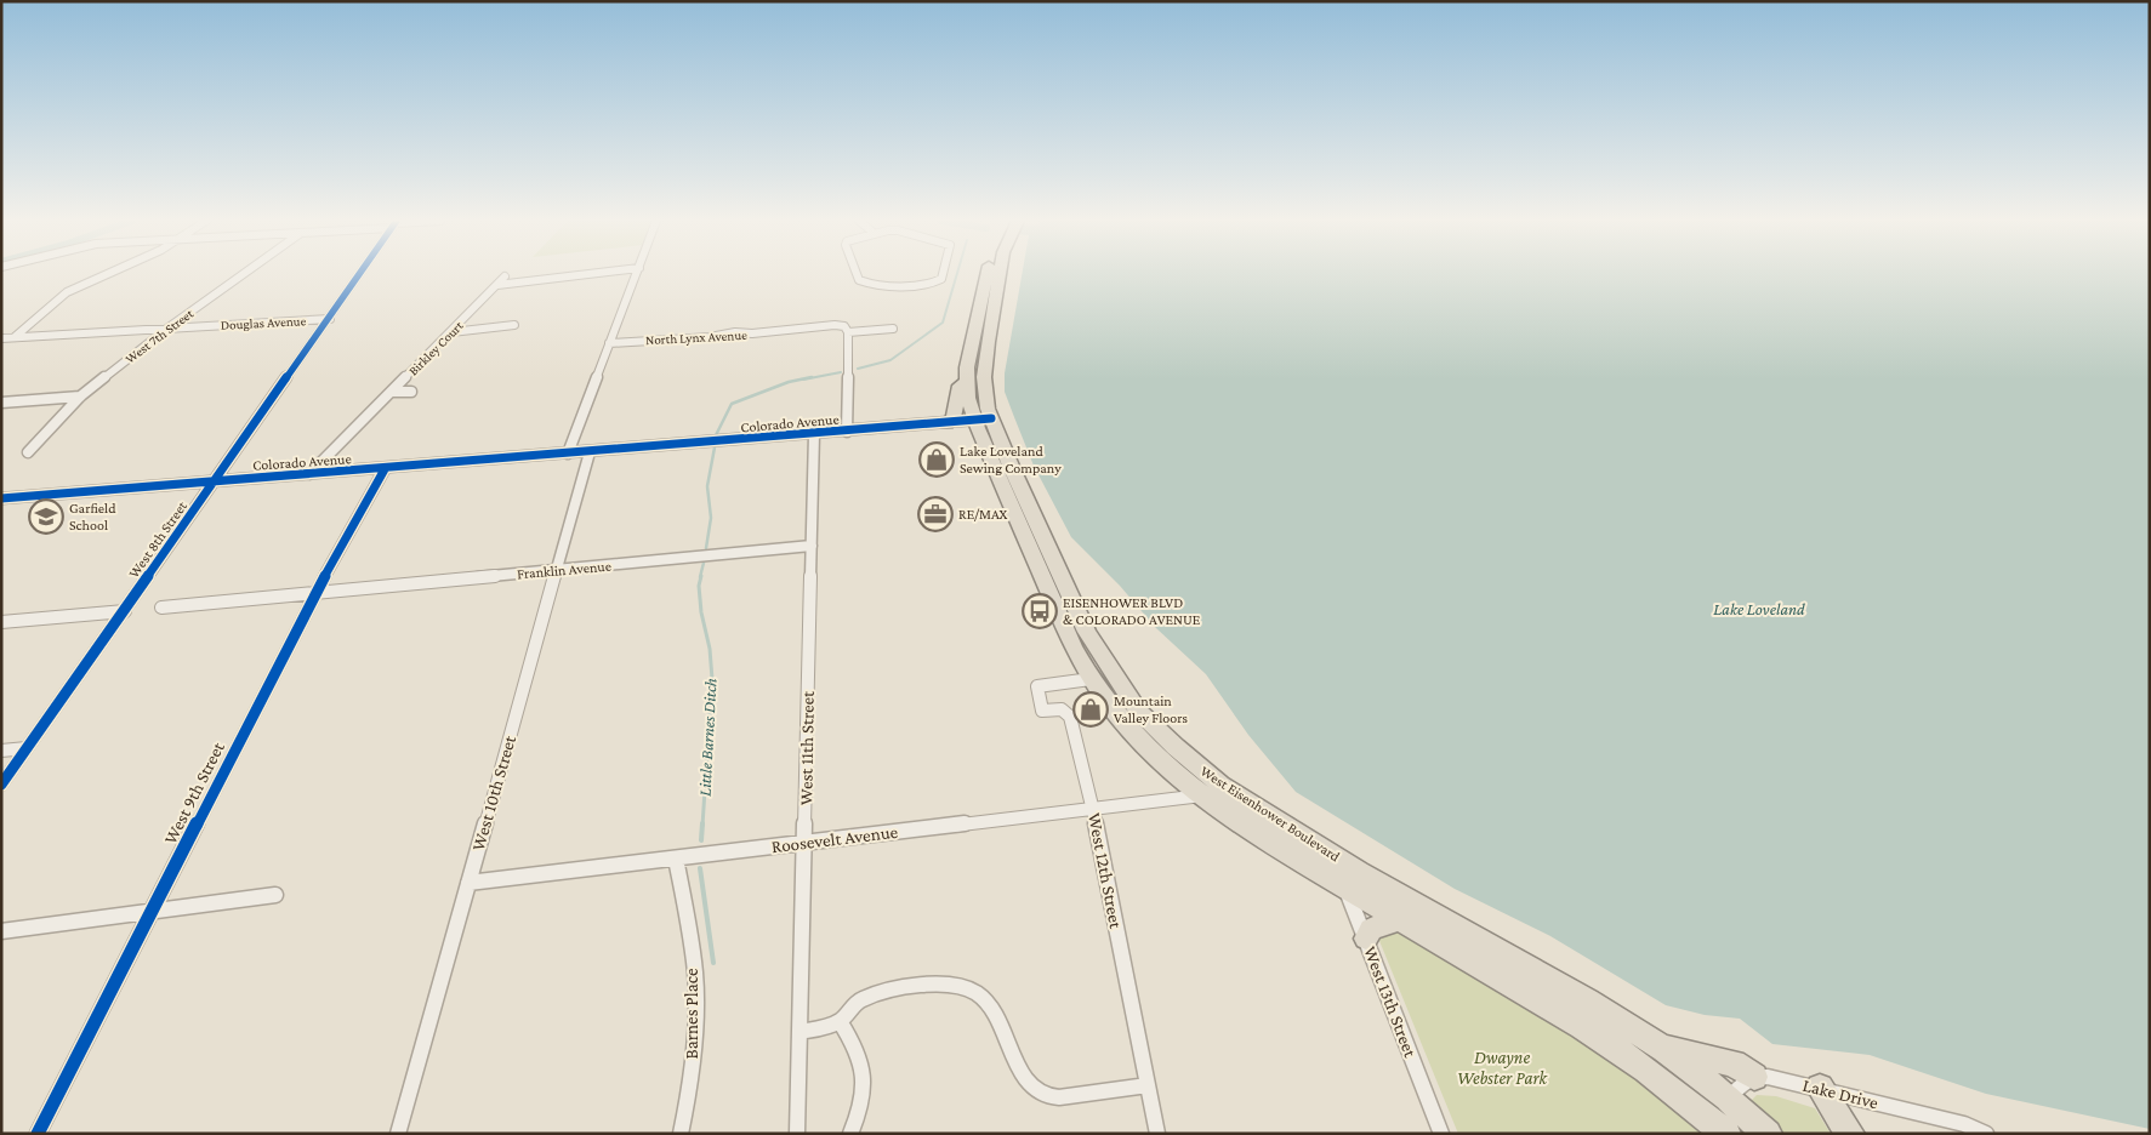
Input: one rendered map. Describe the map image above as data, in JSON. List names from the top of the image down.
{
  "streets": {
    "highway": ["West Eisenhower Boulevard"],
    "street": [
      "Douglas Avenue",
      "West 7th Street",
      "North Lynx Avenue",
      "Birkley Court",
      "Colorado Avenue",
      "West 8th Street",
      "Franklin Avenue",
      "West 11th Street",
      "West 9th Street",
      "West 10th Street",
      "Roosevelt Avenue",
      "West 12th Street",
      "West 13th Street",
      "Barnes Place",
      "Lake Drive"
    ]
  },
  "crossings": [
    ["Douglas Avenue", "West 7th Street"],
    ["Douglas Avenue", "West 8th Street"],
    ["Birkley Court", "Colorado Avenue"],
    ["Colorado Avenue", "West 8th Street"],
    ["Colorado Avenue", "West 11th Street"],
    ["Colorado Avenue", "West 9th Street"],
    ["Colorado Avenue", "West 10th Street"],
    ["Colorado Avenue", "West Eisenhower Boulevard"],
    ["Franklin Avenue", "West 11th Street"],
    ["Franklin Avenue", "West 9th Street"],
    ["Franklin Avenue", "West 10th Street"],
    ["West 11th Street", "Roosevelt Avenue"],
    ["West 10th Street", "Roosevelt Avenue"],
    ["West Eisenhower Boulevard", "Roosevelt Avenue"],
    ["West Eisenhower Boulevard", "West 12th Street"],
    ["West Eisenhower Boulevard", "West 13th Street"],
    ["Roosevelt Avenue", "West 12th Street"],
    ["Roosevelt Avenue", "Barnes Place"]
  ],
  "water": ["Lake Loveland", "Little Barnes Ditch"],
  "parks": ["Dwayne Webster Park"],
  "places": {
    "shop": ["Lake Loveland Sewing Company", "Mountain Valley Floors"],
    "office": ["RE/MAX"],
    "school or university": ["Garfield School"],
    "bus stop": ["EISENHOWER BLVD & COLORADO AVENUE"]
  }
}
